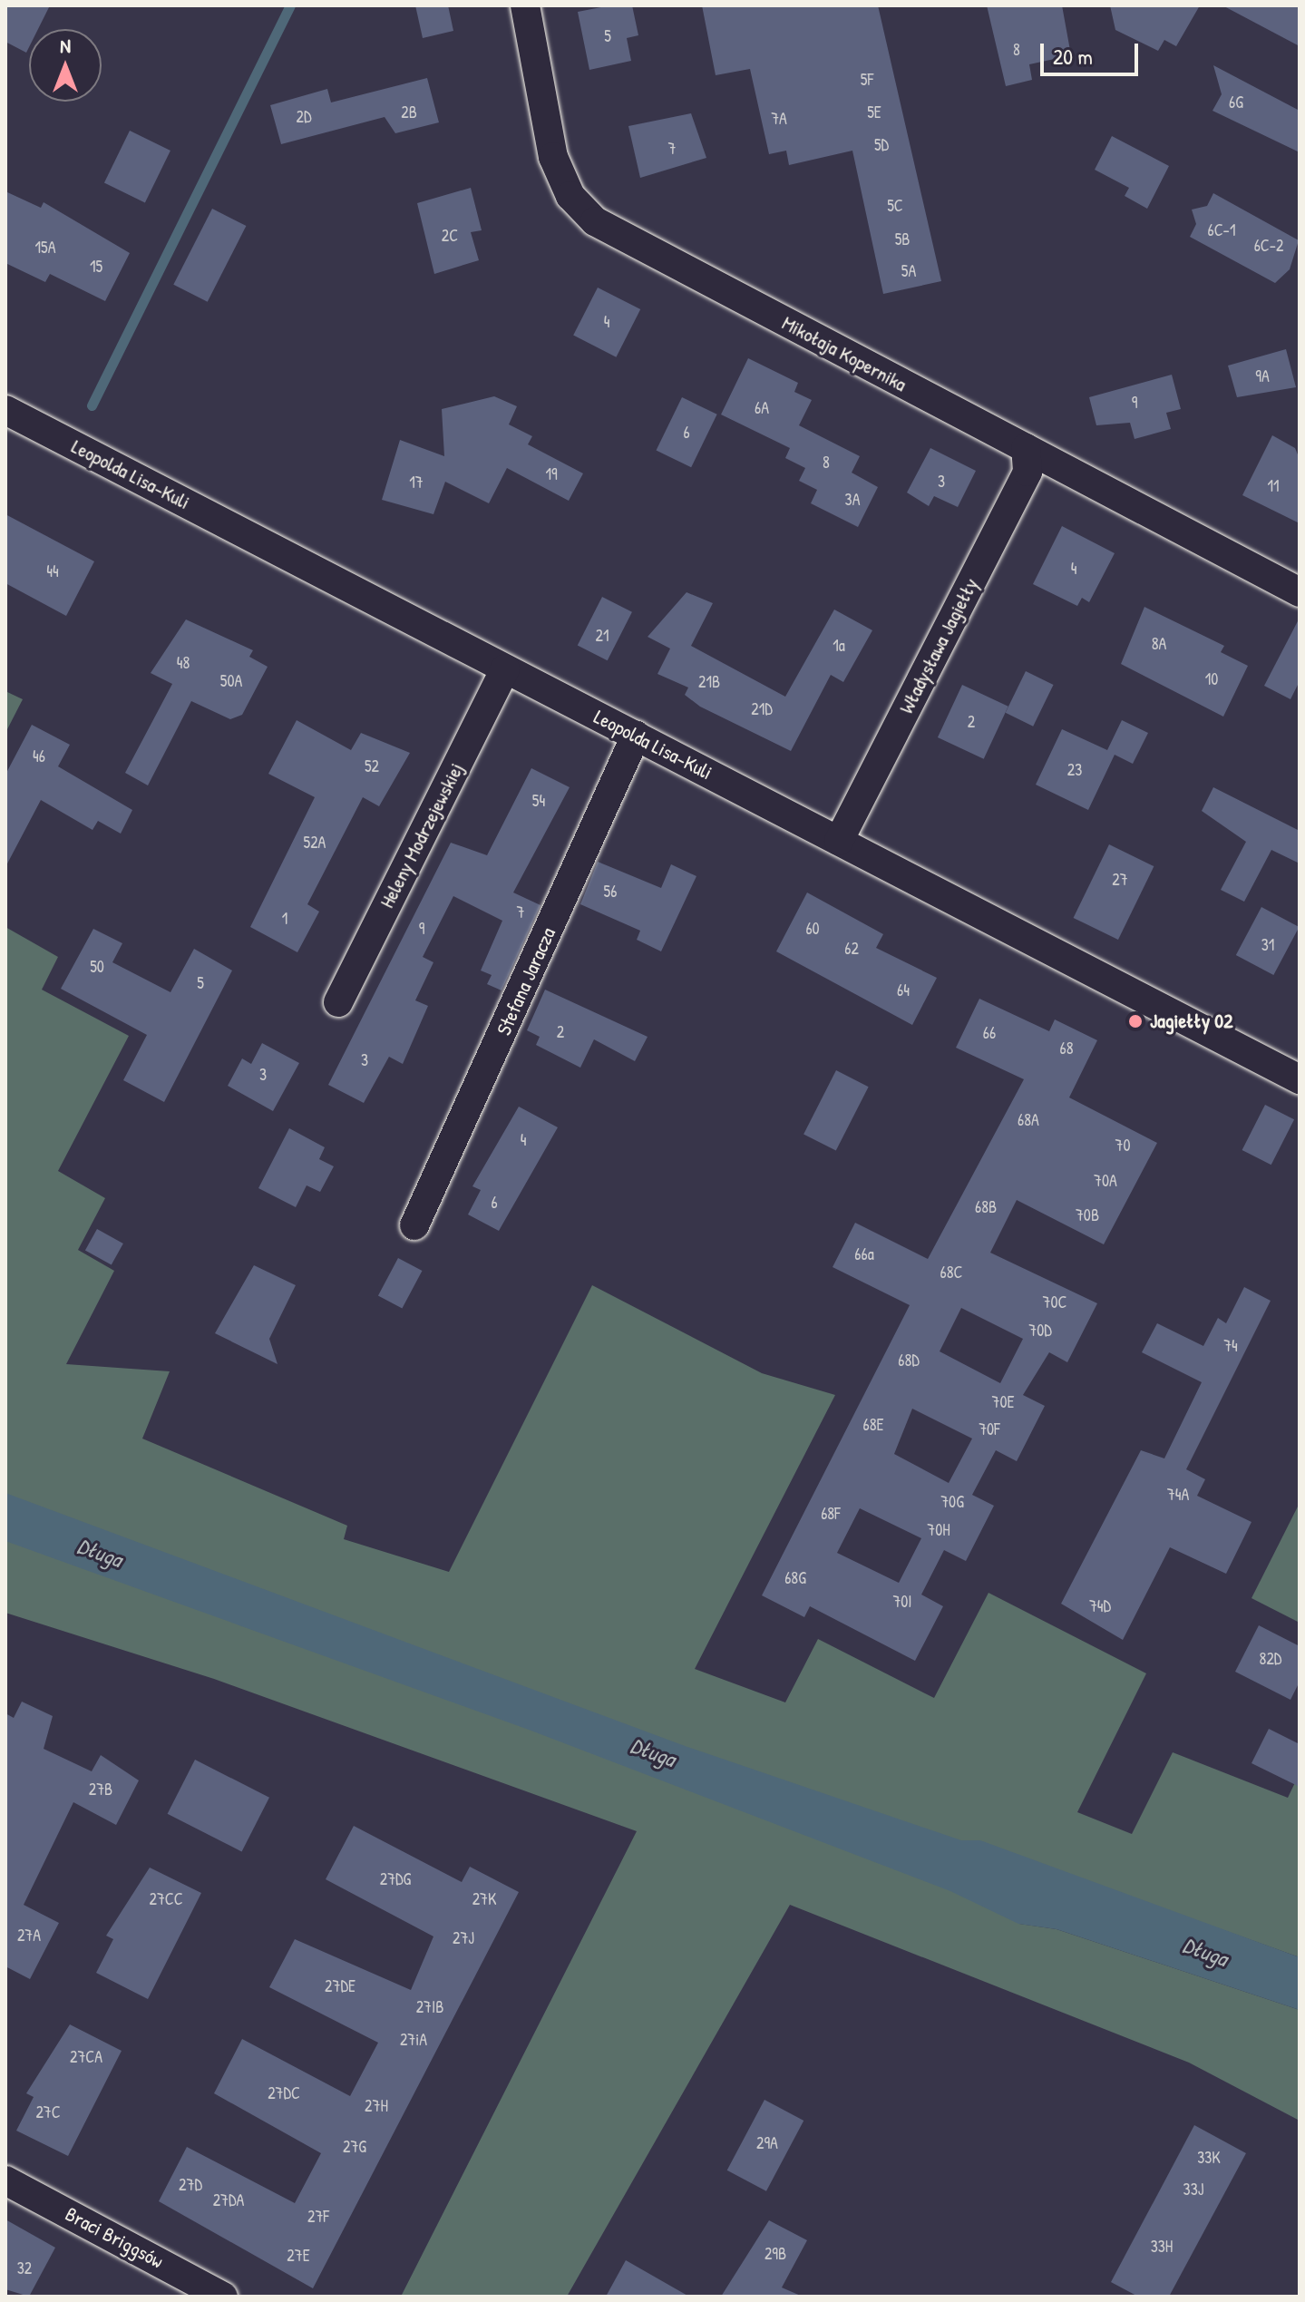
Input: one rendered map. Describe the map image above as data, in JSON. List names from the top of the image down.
{
  "streets": {
    "street": [
      "Mikołaja Kopernika",
      "Leopolda Lisa-Kuli",
      "Władysława Jagiełły",
      "Heleny Modrzejewskiej",
      "Stefana Jaracza",
      "Braci Briggsów"
    ]
  },
  "crossings": [
    ["Mikołaja Kopernika", "Władysława Jagiełły"],
    ["Leopolda Lisa-Kuli", "Władysława Jagiełły"],
    ["Leopolda Lisa-Kuli", "Heleny Modrzejewskiej"],
    ["Leopolda Lisa-Kuli", "Stefana Jaracza"]
  ],
  "water": ["Długa"],
  "places": ["Jagiełły 02"],
  "house_numbers": [
    "5",
    "8",
    "5F",
    "6G",
    "2B",
    "5E",
    "2D",
    "7A",
    "5D",
    "7",
    "5C",
    "6C-1",
    "2C",
    "5B",
    "6C-2",
    "15A",
    "15",
    "5A",
    "4",
    "9A",
    "9",
    "6A",
    "6",
    "8",
    "19",
    "3",
    "17",
    "11",
    "3A",
    "4",
    "44",
    "21",
    "8A",
    "1a",
    "48",
    "10",
    "50A",
    "21B",
    "21D",
    "2",
    "46",
    "52",
    "23",
    "54",
    "52A",
    "27",
    "56",
    "7",
    "1",
    "9",
    "60",
    "31",
    "62",
    "50",
    "5",
    "64",
    "2",
    "66",
    "68",
    "3",
    "3",
    "68A",
    "4",
    "70",
    "70A",
    "6",
    "68B",
    "70B",
    "66a",
    "68C",
    "70C",
    "70D",
    "74",
    "68D",
    "70E",
    "68E",
    "70F",
    "74A",
    "70G",
    "68F",
    "70H",
    "68G",
    "70I",
    "74D",
    "82D",
    "27B",
    "27DG",
    "27CC",
    "27K",
    "27A",
    "27J",
    "27DE",
    "27IB",
    "27iA",
    "27CA",
    "27DC",
    "27H",
    "27C",
    "29A",
    "27G",
    "33K",
    "27D",
    "33J",
    "27DA",
    "27F",
    "33H",
    "29B",
    "27E",
    "32"
  ],
  "scale_bar": "20 m",
  "north": "top"
}
